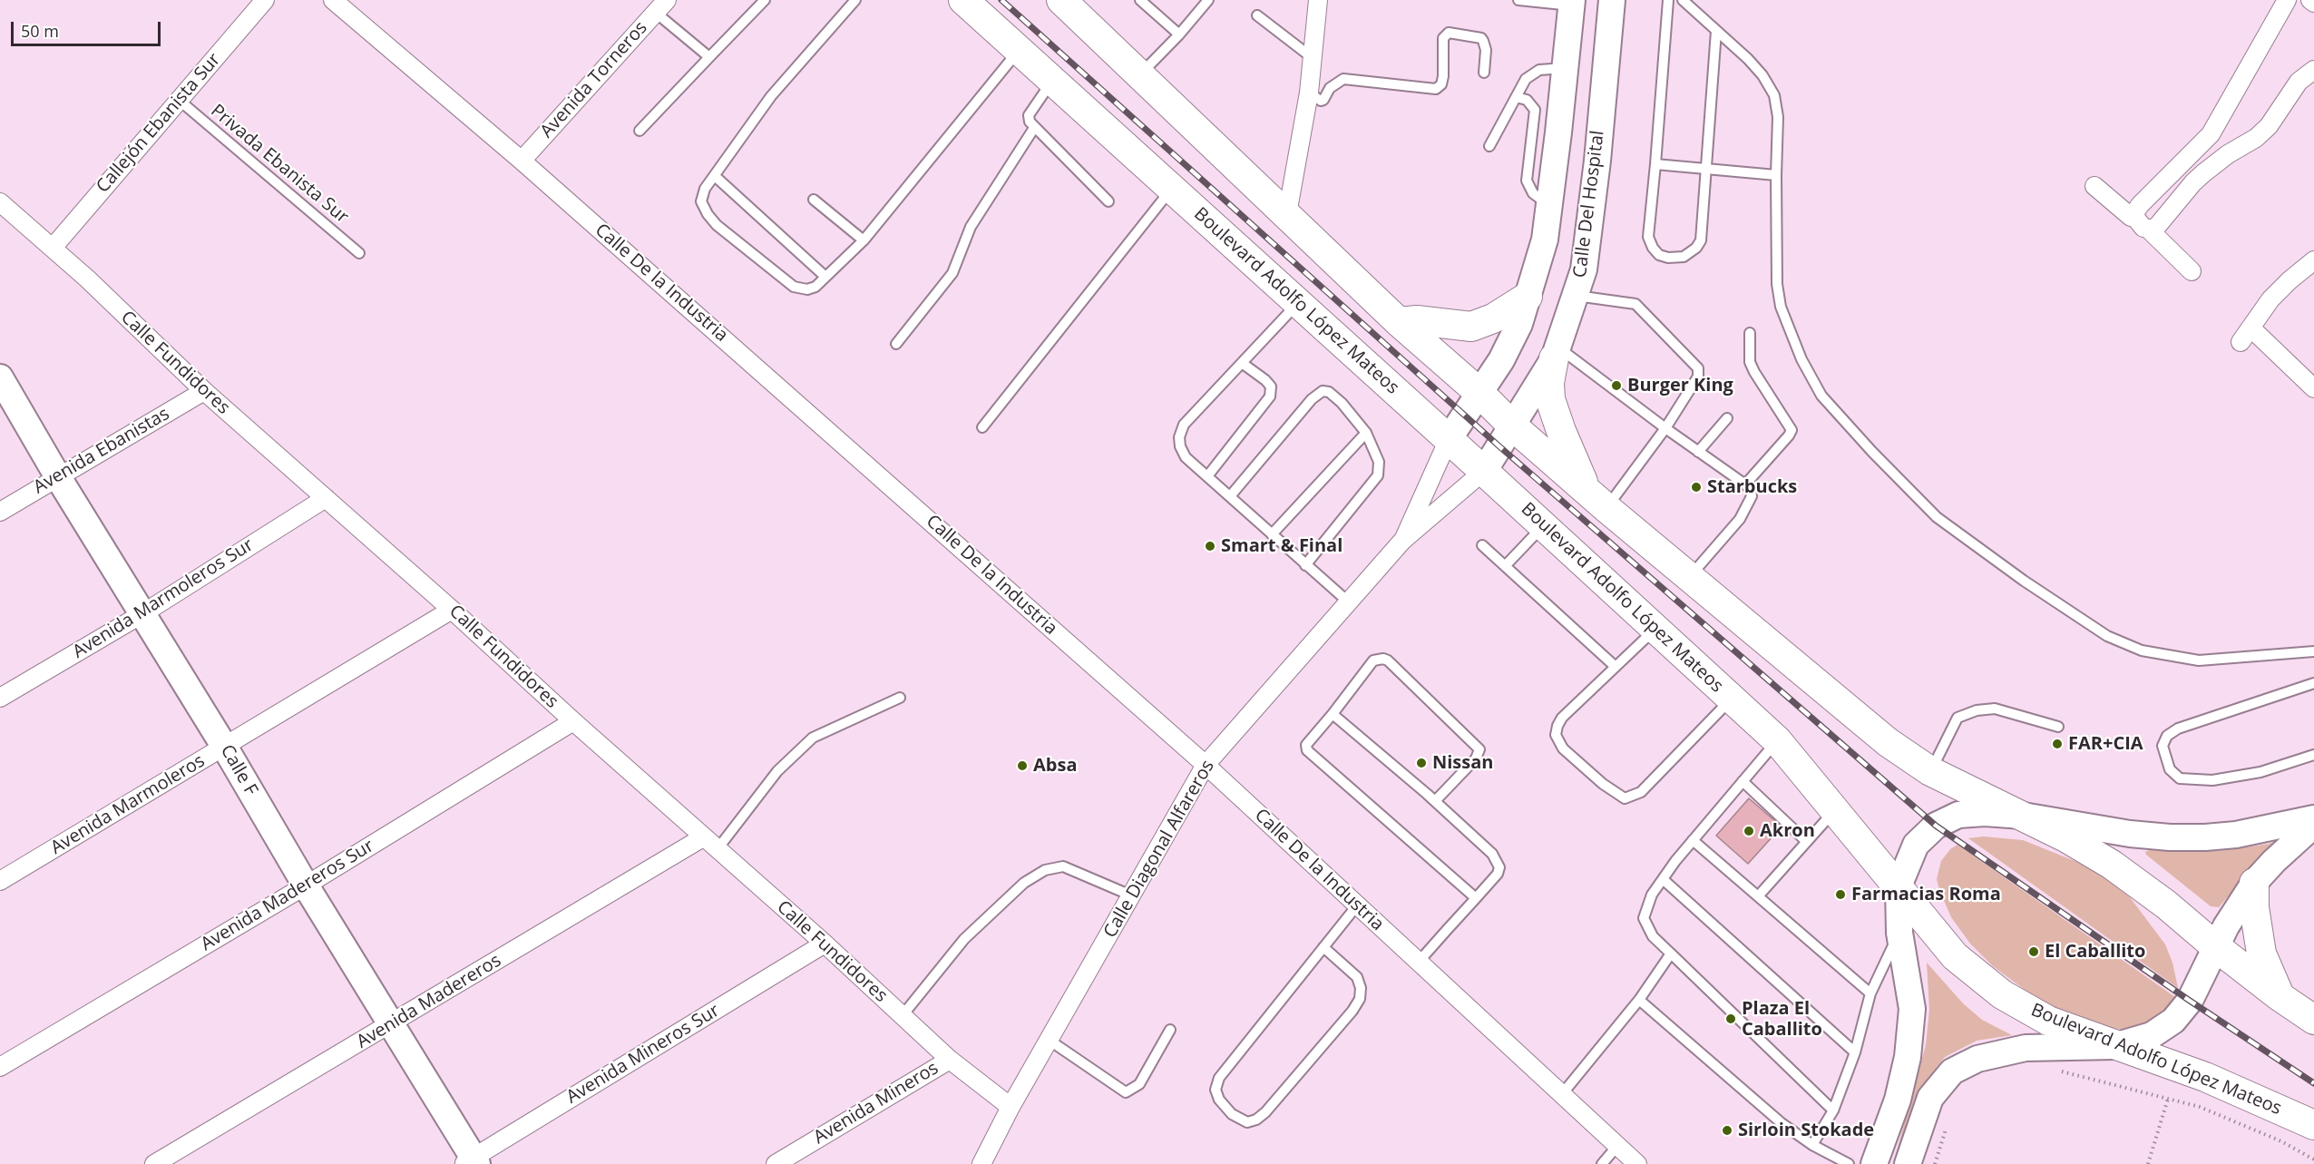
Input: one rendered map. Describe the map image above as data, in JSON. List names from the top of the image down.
{
  "streets": {
    "main road": ["Boulevard Adolfo López Mateos"],
    "street": [
      "Avenida Torneros",
      "Callejón Ebanista Sur",
      "Calle Del Hospital",
      "Calle De la Industria",
      "Calle Fundidores",
      "Avenida Ebanistas",
      "Avenida Marmoleros Sur",
      "Calle F",
      "Avenida Marmoleros",
      "Calle Diagonal Alfareros",
      "Avenida Madereros Sur",
      "Avenida Madereros",
      "Avenida Mineros Sur",
      "Avenida Mineros"
    ],
    "lane": ["Privada Ebanista Sur"]
  },
  "crossings": [
    ["Avenida Torneros", "Calle De la Industria"],
    ["Callejón Ebanista Sur", "Privada Ebanista Sur"],
    ["Callejón Ebanista Sur", "Calle Fundidores"],
    ["Calle Del Hospital", "Boulevard Adolfo López Mateos"],
    ["Calle Del Hospital", "Calle Diagonal Alfareros"],
    ["Calle De la Industria", "Calle Diagonal Alfareros"],
    ["Boulevard Adolfo López Mateos", "Calle Diagonal Alfareros"],
    ["Calle Fundidores", "Avenida Ebanistas"],
    ["Calle Fundidores", "Avenida Marmoleros Sur"],
    ["Calle Fundidores", "Avenida Marmoleros"],
    ["Calle Fundidores", "Calle Diagonal Alfareros"],
    ["Calle Fundidores", "Avenida Madereros Sur"],
    ["Calle Fundidores", "Avenida Madereros"],
    ["Calle Fundidores", "Avenida Mineros Sur"],
    ["Calle Fundidores", "Avenida Mineros"],
    ["Avenida Ebanistas", "Calle F"],
    ["Avenida Marmoleros Sur", "Calle F"],
    ["Calle F", "Avenida Marmoleros"],
    ["Calle F", "Avenida Madereros Sur"],
    ["Calle F", "Avenida Madereros"],
    ["Calle F", "Avenida Mineros Sur"]
  ],
  "places": [
    "Burger King",
    "Starbucks",
    "Smart & Final",
    "FAR+CIA",
    "Nissan",
    "Absa",
    "Akron",
    "Farmacias Roma",
    "El Caballito",
    "Plaza El Caballito",
    "Sirloin Stokade"
  ],
  "scale_bar": "50 m"
}
